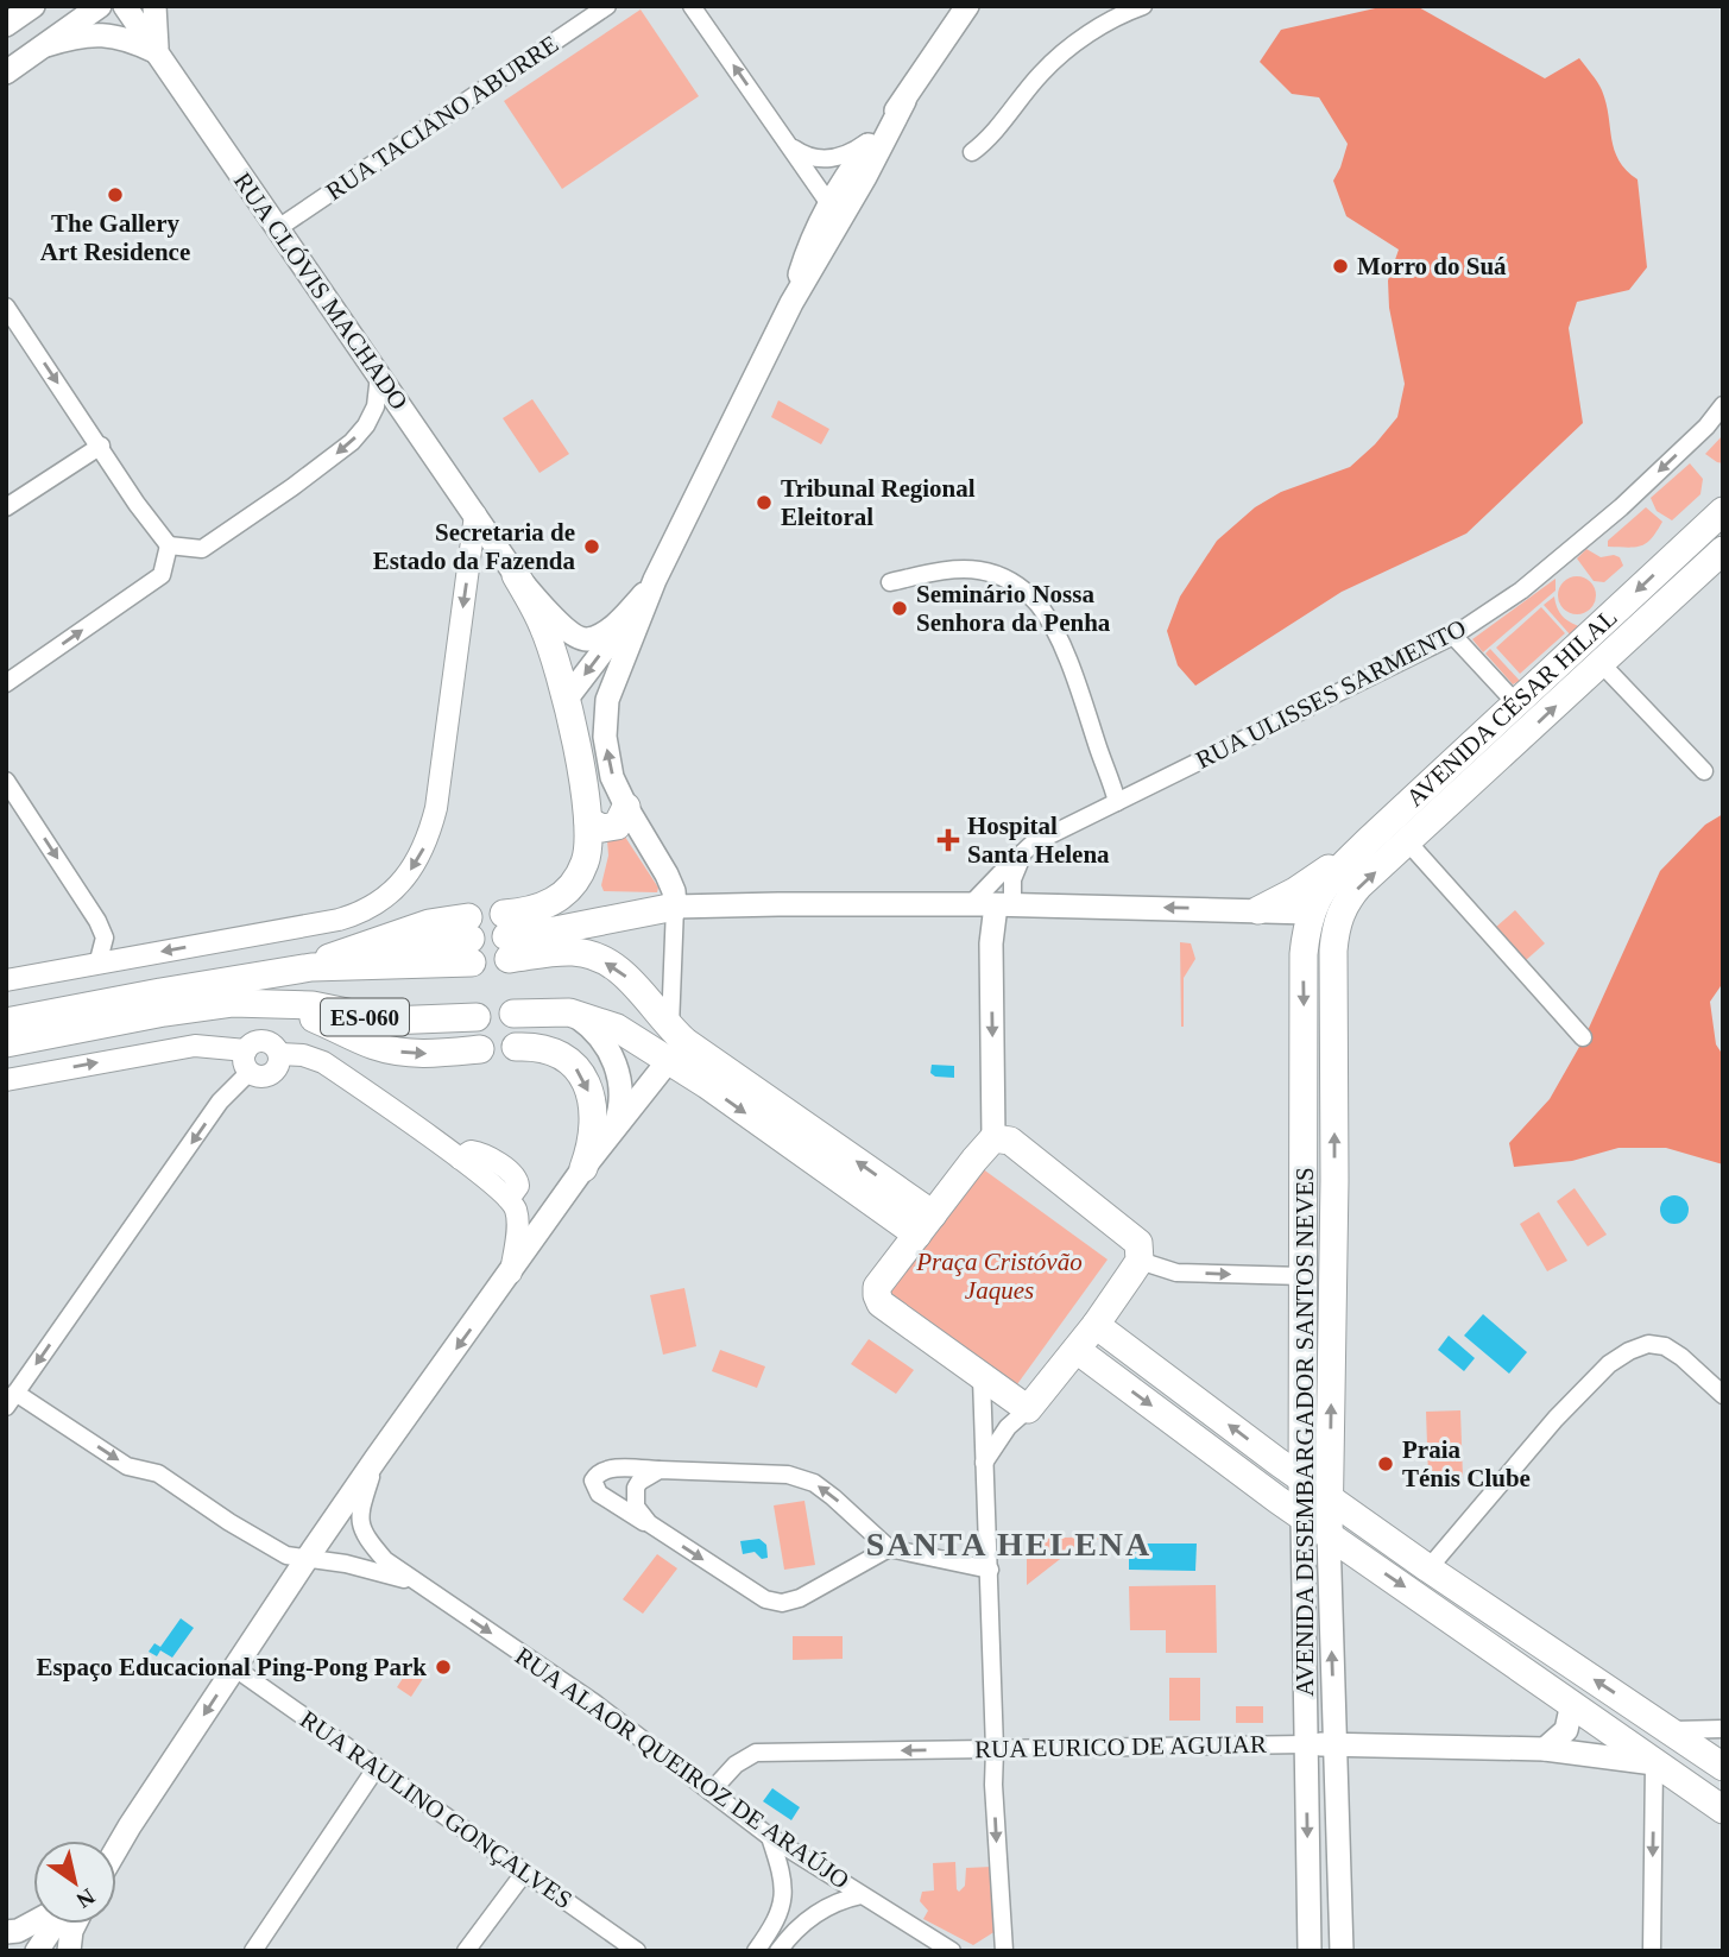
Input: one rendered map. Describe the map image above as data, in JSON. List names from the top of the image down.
{
  "streets": {
    "main road": [
      "RUA CLÓVIS MACHADO",
      "AVENIDA CÉSAR HILAL",
      "ES-060",
      "AVENIDA DESEMBARGADOR SANTOS NEVES",
      "RUA EURICO DE AGUIAR"
    ],
    "street": [
      "RUA TACIANO ABURRE",
      "RUA ULISSES SARMENTO",
      "RUA ALAOR QUEIROZ DE ARAÚJO",
      "RUA RAULINO GONÇALVES"
    ]
  },
  "crossings": [
    ["RUA TACIANO ABURRE", "RUA CLÓVIS MACHADO"],
    ["AVENIDA CÉSAR HILAL", "AVENIDA DESEMBARGADOR SANTOS NEVES"],
    ["AVENIDA DESEMBARGADOR SANTOS NEVES", "RUA EURICO DE AGUIAR"],
    ["RUA EURICO DE AGUIAR", "RUA ALAOR QUEIROZ DE ARAÚJO"]
  ],
  "one_way": ["RUA ULISSES SARMENTO", "RUA ALAOR QUEIROZ DE ARAÚJO"],
  "districts": ["SANTA HELENA"],
  "parks": ["Praça Cristóvão Jaques"],
  "places": {
    "other": [
      "The Gallery Art Residence",
      "Morro do Suá",
      "Tribunal Regional Eleitoral",
      "Secretaria de Estado da Fazenda",
      "Seminário Nossa Senhora da Penha",
      "Praia Ténis Clube",
      "Espaço Educacional Ping-Pong Park"
    ],
    "health": ["Hospital Santa Helena"]
  },
  "north": "bottom right"
}
